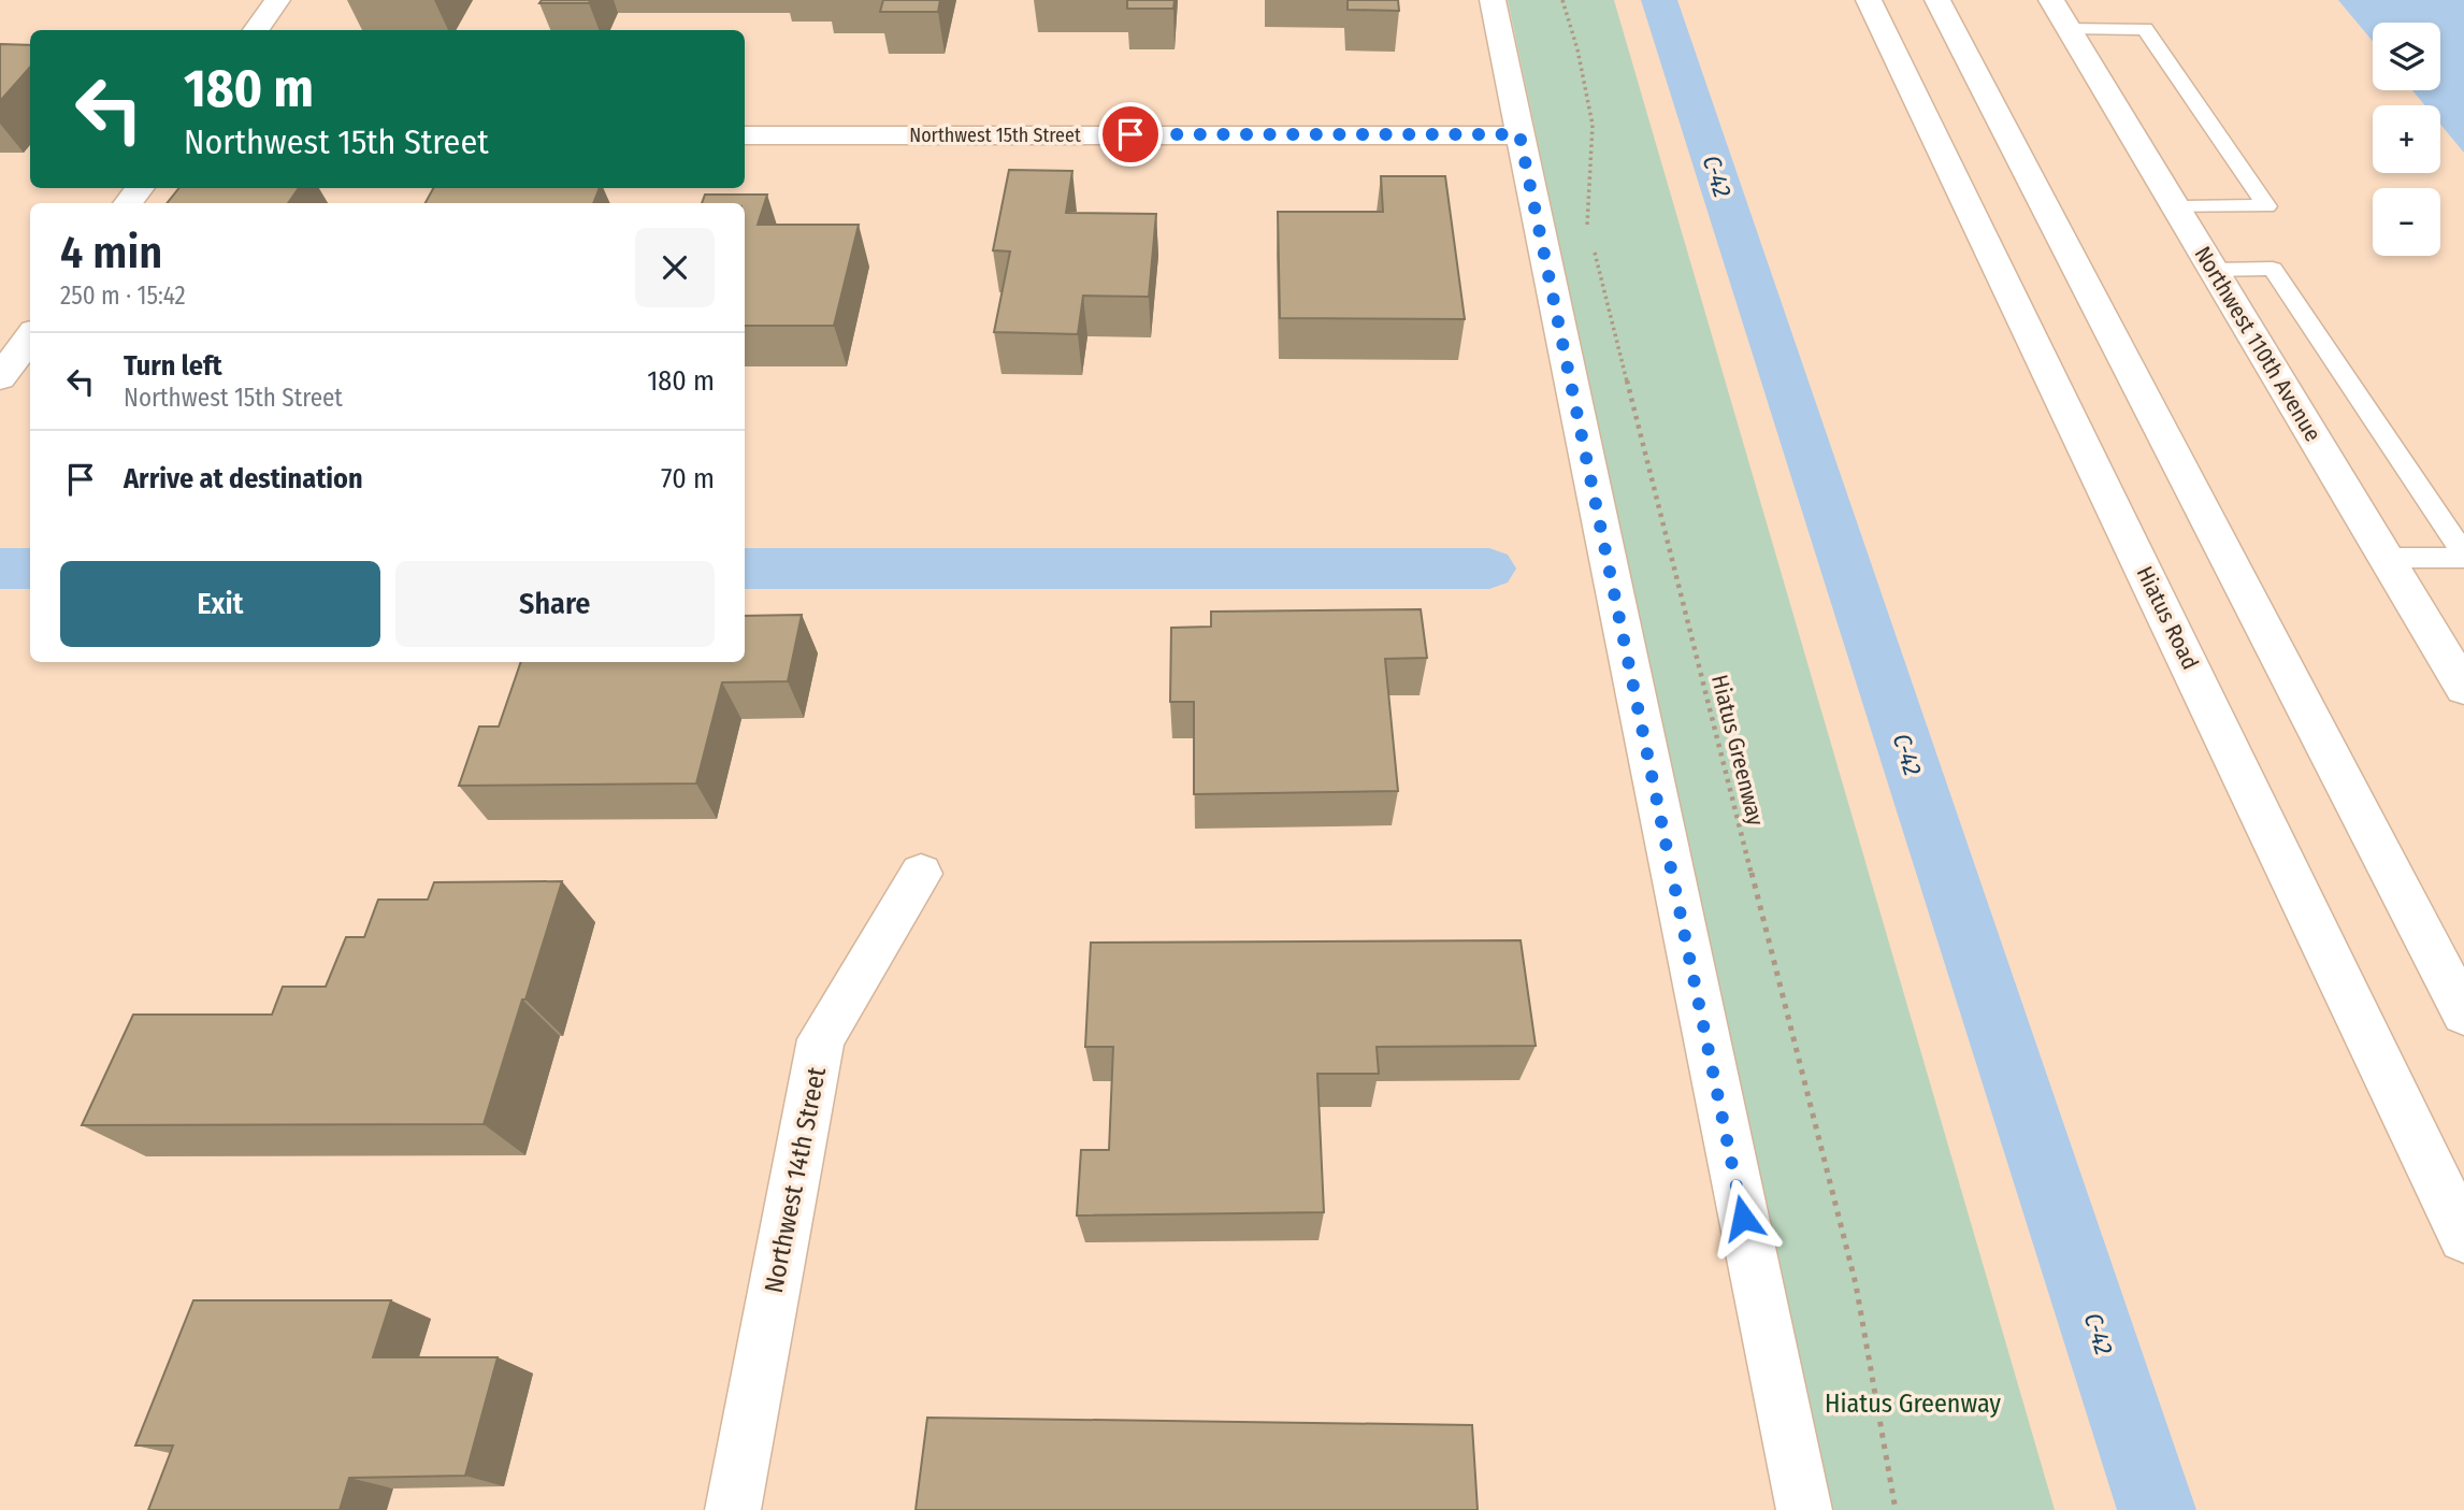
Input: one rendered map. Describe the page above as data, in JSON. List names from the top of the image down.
{
  "streets": {
    "street": [
      "Northwest 15th Street",
      "Northwest 110th Avenue",
      "Hiatus Road",
      "Northwest 14th Street"
    ],
    "path": ["Hiatus Greenway"]
  },
  "water": ["C-42"],
  "parks": ["Hiatus Greenway"],
  "page": {
    "map_buttons": ["+", "−"],
    "turn": ["180 m", "Northwest 15th Street"],
    "heading": ["4 min", "250 m · 15:42"],
    "list": [
      {
        "name": "Turn left",
        "note": "Northwest 15th Street",
        "value": "180 m"
      },
      {
        "name": "Arrive at destination",
        "value": "70 m"
      }
    ],
    "buttons": ["Exit", "Share"]
  }
}
